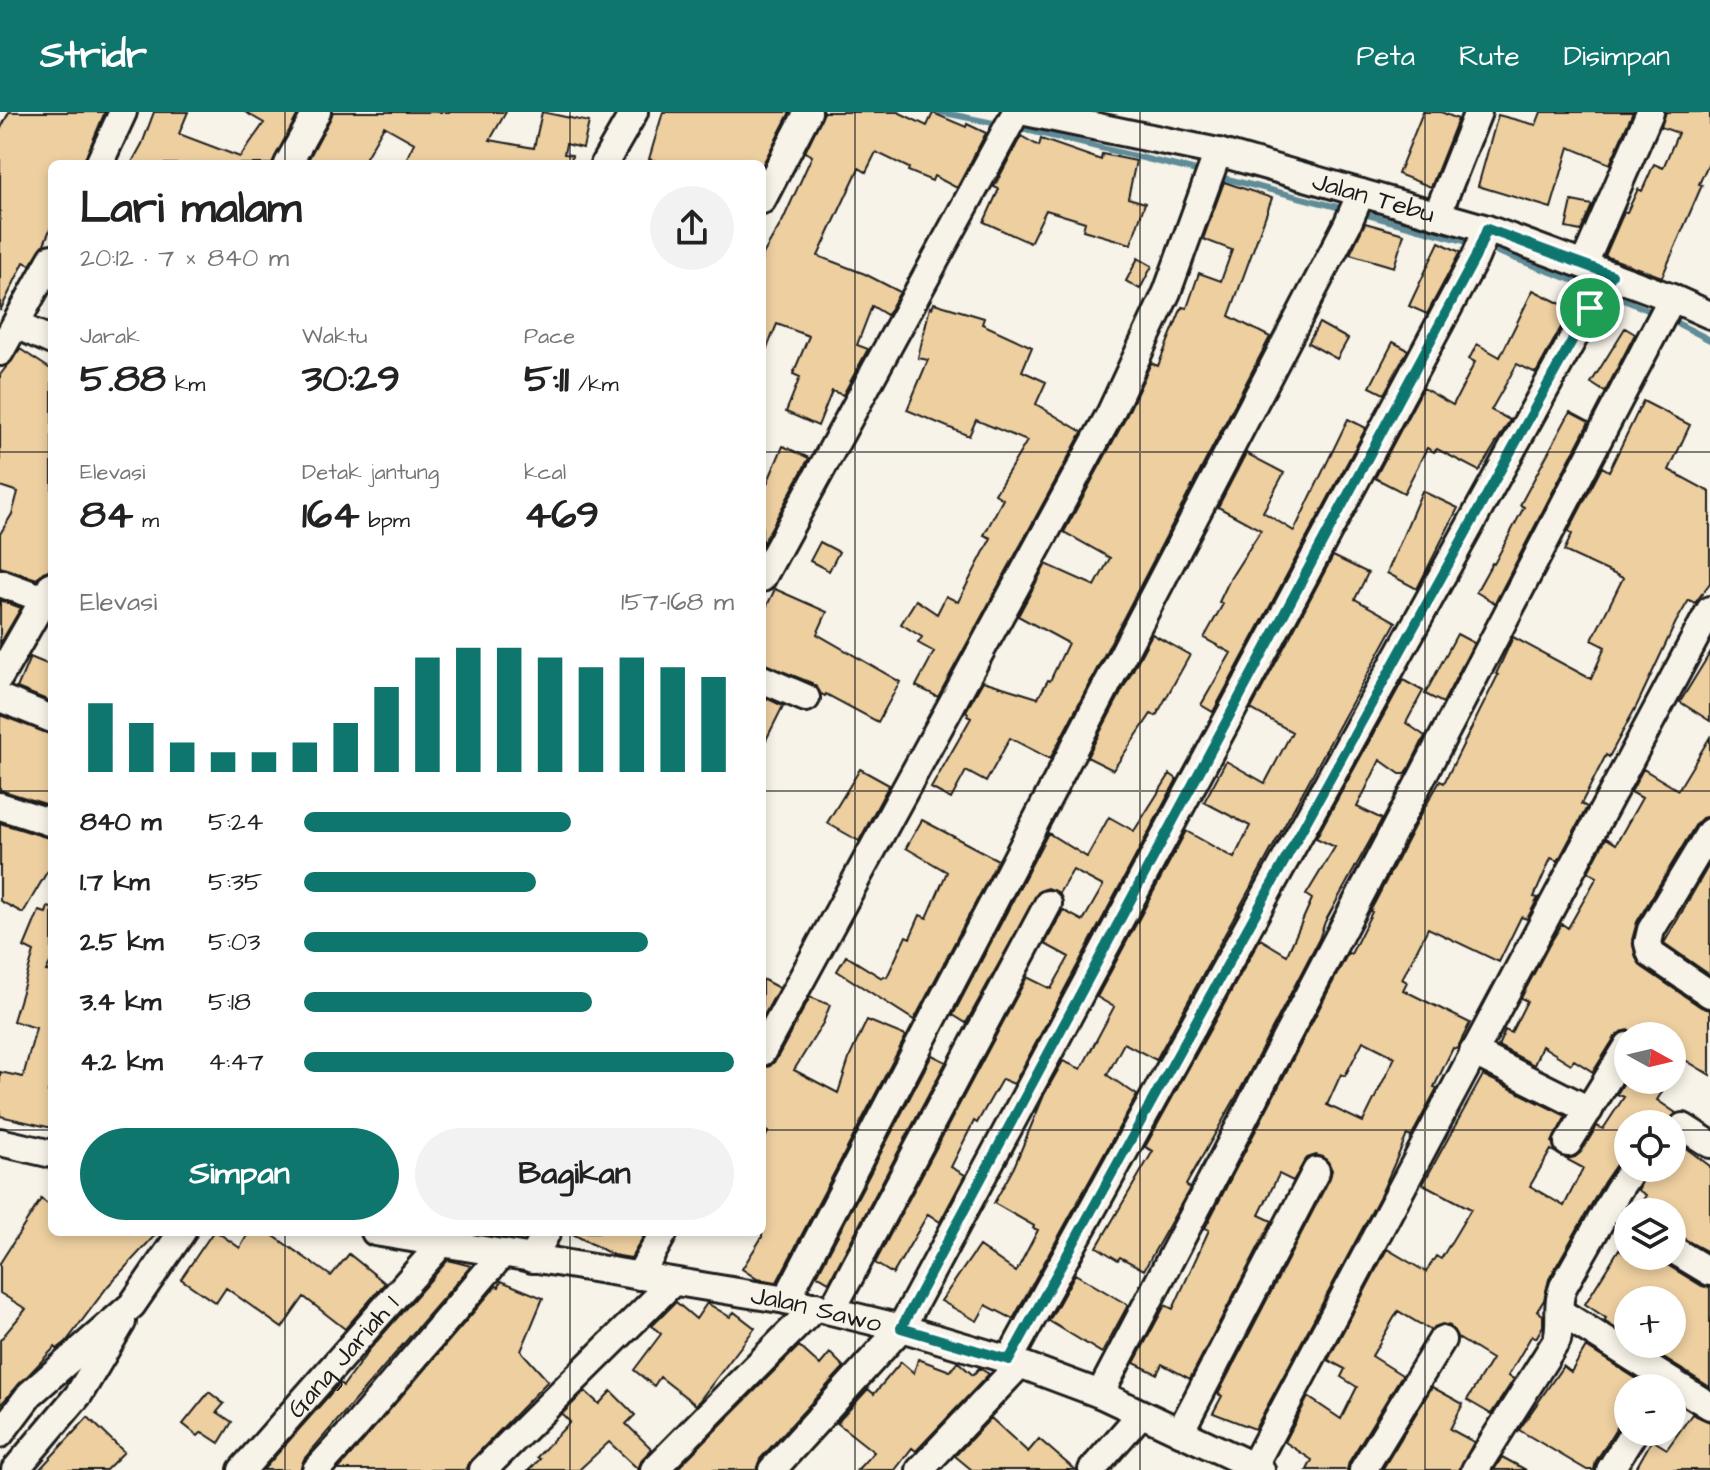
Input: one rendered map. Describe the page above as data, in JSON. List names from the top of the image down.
{
  "streets": {
    "street": ["Jalan Tebu", "Jalan Sawo", "Gang Jariah 1"]
  },
  "crossings": [
    ["Jalan Sawo", "Gang Jariah 1"]
  ],
  "north": "right",
  "page": {
    "header": "Stridr",
    "nav": ["Peta", "Rute", "Disimpan"],
    "heading": ["Lari malam", "20:12 · 7 × 840 m"],
    "stats": [
      ["Jarak", "5.88 km"],
      ["Waktu", "30:29"],
      ["Pace", "5:11 /km"],
      ["Elevasi", "84 m"],
      ["Detak jantung", "164 bpm"],
      ["kcal", "469"]
    ],
    "chart": ["Elevasi", "157–168 m"],
    "list": [
      {
        "name": "840 m",
        "note": "5:24"
      },
      {
        "name": "1.7 km",
        "note": "5:35"
      },
      {
        "name": "2.5 km",
        "note": "5:03"
      },
      {
        "name": "3.4 km",
        "note": "5:18"
      },
      {
        "name": "4.2 km",
        "note": "4:47"
      }
    ],
    "map_buttons": ["+", "−"],
    "buttons": ["Simpan", "Bagikan"]
  }
}
